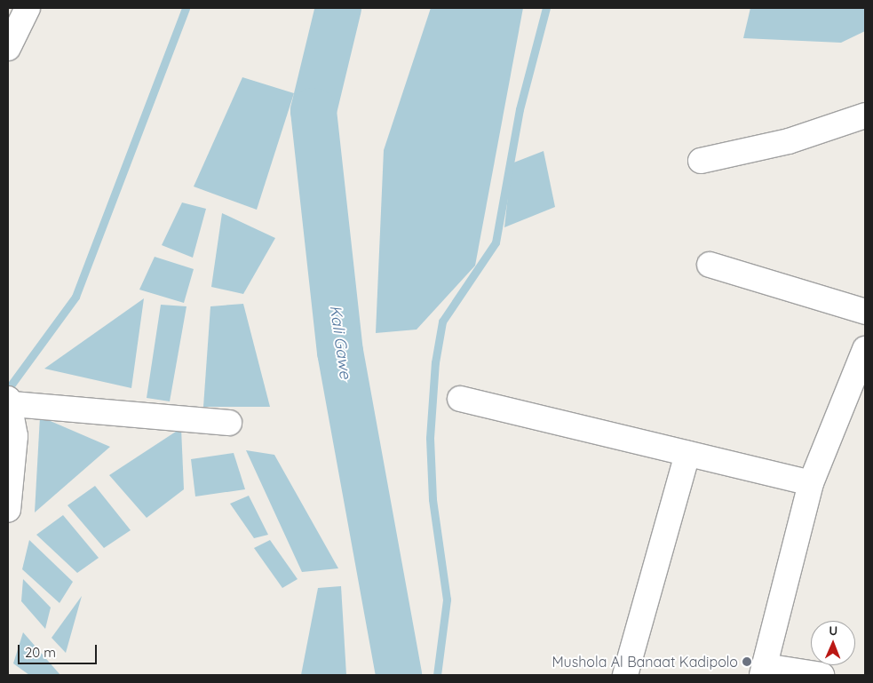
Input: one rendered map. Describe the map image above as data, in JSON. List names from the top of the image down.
{
  "water": ["Kali Gawe"],
  "places": ["Mushola Al Banaat Kadipolo"],
  "scale_bar": "20 m",
  "north": "top"
}
